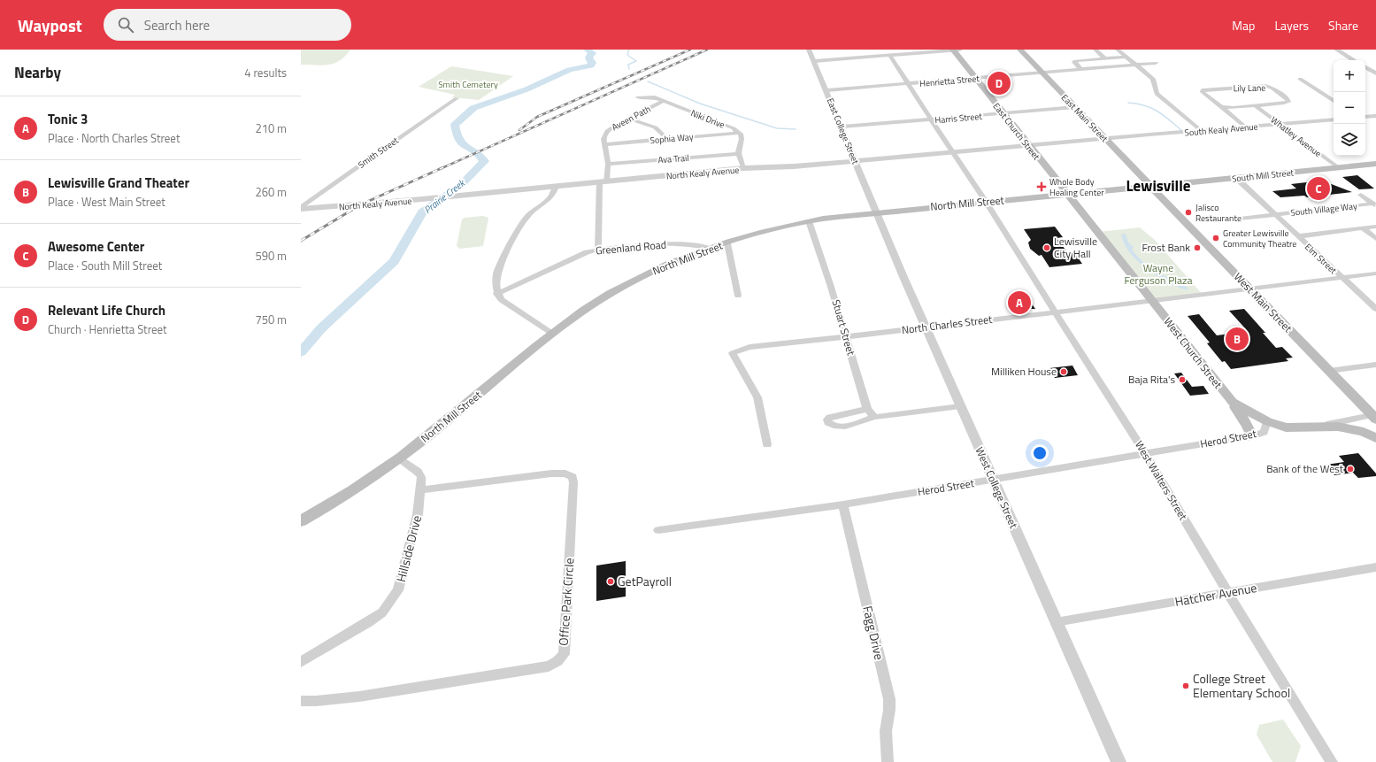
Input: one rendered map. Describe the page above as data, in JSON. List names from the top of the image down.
{
  "streets": {
    "main road": [
      "East Main Street",
      "East Church Street",
      "South Mill Street",
      "North Mill Street",
      "West Main Street",
      "West Church Street"
    ],
    "street": [
      "Henrietta Street",
      "Lily Lane",
      "Aveen Path",
      "Harris Street",
      "Niki Drive",
      "South Kealy Avenue",
      "East College Street",
      "Whatley Avenue",
      "Sophia Way",
      "Smith Street",
      "Ava Trail",
      "North Kealy Avenue",
      "South Village Way",
      "Greenland Road",
      "Elm Street",
      "North Charles Street",
      "Stuart Street",
      "Herod Street",
      "West Walters Street",
      "West College Street",
      "Hillside Drive",
      "Hatcher Avenue",
      "Office Park Circle",
      "Fagg Drive"
    ]
  },
  "crossings": [
    ["Henrietta Street", "East Main Street"],
    ["Henrietta Street", "East College Street"],
    ["Henrietta Street", "East Church Street"],
    ["Henrietta Street", "West Walters Street"],
    ["Lily Lane", "Whatley Avenue"],
    ["Aveen Path", "Niki Drive"],
    ["Aveen Path", "Sophia Way"],
    ["Aveen Path", "Ava Trail"],
    ["Aveen Path", "North Kealy Avenue"],
    ["Aveen Path", "Greenland Road"],
    ["Harris Street", "East Main Street"],
    ["Harris Street", "East College Street"],
    ["Harris Street", "East Church Street"],
    ["Harris Street", "West Walters Street"],
    ["East Main Street", "South Kealy Avenue"],
    ["East Main Street", "North Kealy Avenue"],
    ["East Main Street", "South Mill Street"],
    ["East Main Street", "North Mill Street"],
    ["East Main Street", "West Main Street"],
    ["Niki Drive", "Sophia Way"],
    ["South Kealy Avenue", "Whatley Avenue"],
    ["South Kealy Avenue", "North Kealy Avenue"],
    ["East College Street", "North Kealy Avenue"],
    ["East College Street", "North Mill Street"],
    ["East College Street", "West College Street"],
    ["East Church Street", "North Kealy Avenue"],
    ["East Church Street", "North Mill Street"],
    ["East Church Street", "West Church Street"],
    ["Whatley Avenue", "South Mill Street"],
    ["Smith Street", "North Kealy Avenue"],
    ["North Kealy Avenue", "West Walters Street"],
    ["South Mill Street", "North Mill Street"],
    ["South Mill Street", "Elm Street"],
    ["South Mill Street", "West Main Street"],
    ["North Mill Street", "Greenland Road"],
    ["North Mill Street", "West Main Street"],
    ["North Mill Street", "Stuart Street"],
    ["North Mill Street", "West Church Street"],
    ["North Mill Street", "West Walters Street"],
    ["North Mill Street", "West College Street"],
    ["North Mill Street", "Hillside Drive"],
    ["South Village Way", "Elm Street"],
    ["Elm Street", "North Charles Street"],
    ["West Main Street", "North Charles Street"],
    ["North Charles Street", "Stuart Street"],
    ["North Charles Street", "West Church Street"],
    ["North Charles Street", "West Walters Street"],
    ["North Charles Street", "West College Street"],
    ["West Church Street", "Herod Street"],
    ["Herod Street", "West Walters Street"],
    ["Herod Street", "West College Street"],
    ["Herod Street", "Fagg Drive"],
    ["West Walters Street", "Hatcher Avenue"],
    ["West College Street", "Hatcher Avenue"],
    ["Hillside Drive", "Office Park Circle"]
  ],
  "districts": ["Lewisville"],
  "water": ["Prairie Creek"],
  "parks": ["Smith Cemetery", "Wayne Ferguson Plaza"],
  "places": {
    "health": ["Whole Body Healing Center"],
    "other": [
      "Jalisco Restaurante",
      "Greater Lewisville Community Theatre",
      "Lewisville City Hall",
      "Frost Bank",
      "Milliken House",
      "Baja Rita's",
      "Bank of the West",
      "GetPayroll",
      "College Street Elementary School"
    ]
  },
  "page": {
    "header": "Waypost",
    "search": "Search here",
    "nav": ["Map", "Layers", "Share"],
    "heading": ["Nearby", "4 results"],
    "map_buttons": ["+", "−"],
    "pins": [
      "D",
      "C",
      "A",
      "B"
    ],
    "list": [
      {
        "mark": "A",
        "name": "Tonic 3",
        "note": "Place · North Charles Street",
        "value": "210 m"
      },
      {
        "mark": "B",
        "name": "Lewisville Grand Theater",
        "note": "Place · West Main Street",
        "value": "260 m"
      },
      {
        "mark": "C",
        "name": "Awesome Center",
        "note": "Place · South Mill Street",
        "value": "590 m"
      },
      {
        "mark": "D",
        "name": "Relevant Life Church",
        "note": "Church · Henrietta Street",
        "value": "750 m"
      }
    ]
  }
}
